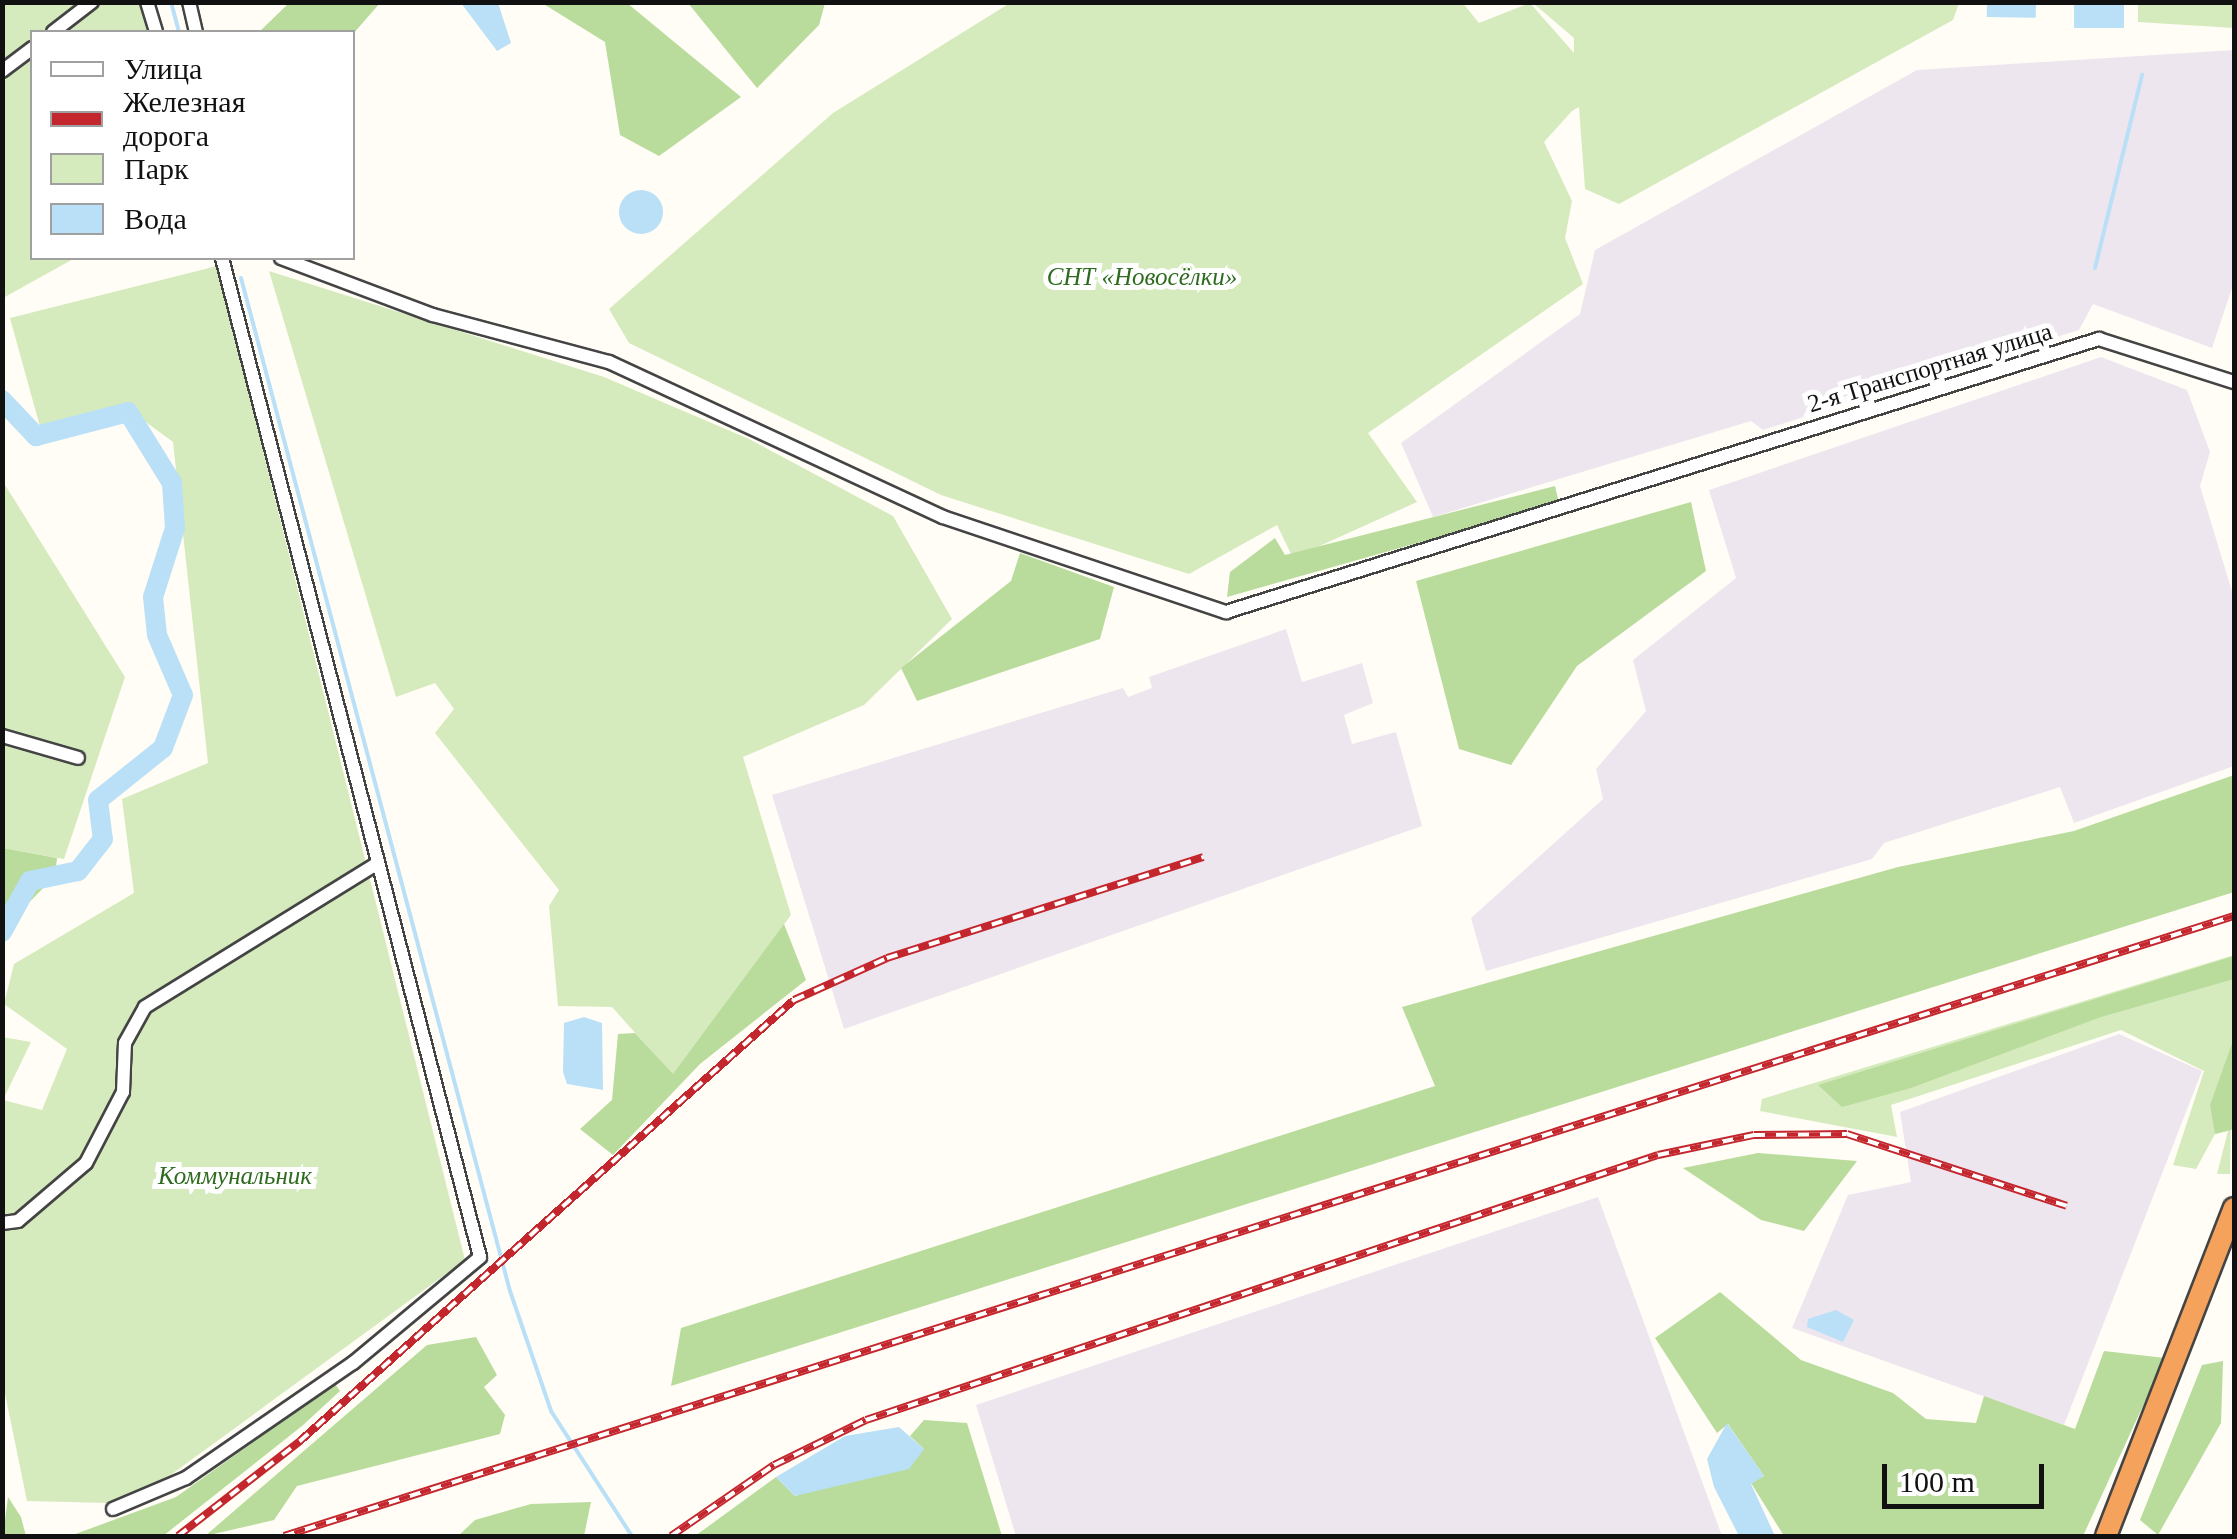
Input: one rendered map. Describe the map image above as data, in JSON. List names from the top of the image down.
{
  "streets": {
    "street": ["2-я Транспортная улица"]
  },
  "parks": ["СНТ «Новосёлки»", "Коммунальник"],
  "legend": [
    "Улица",
    "Железная дорога",
    "Парк",
    "Вода"
  ],
  "scale_bar": "100 m"
}
